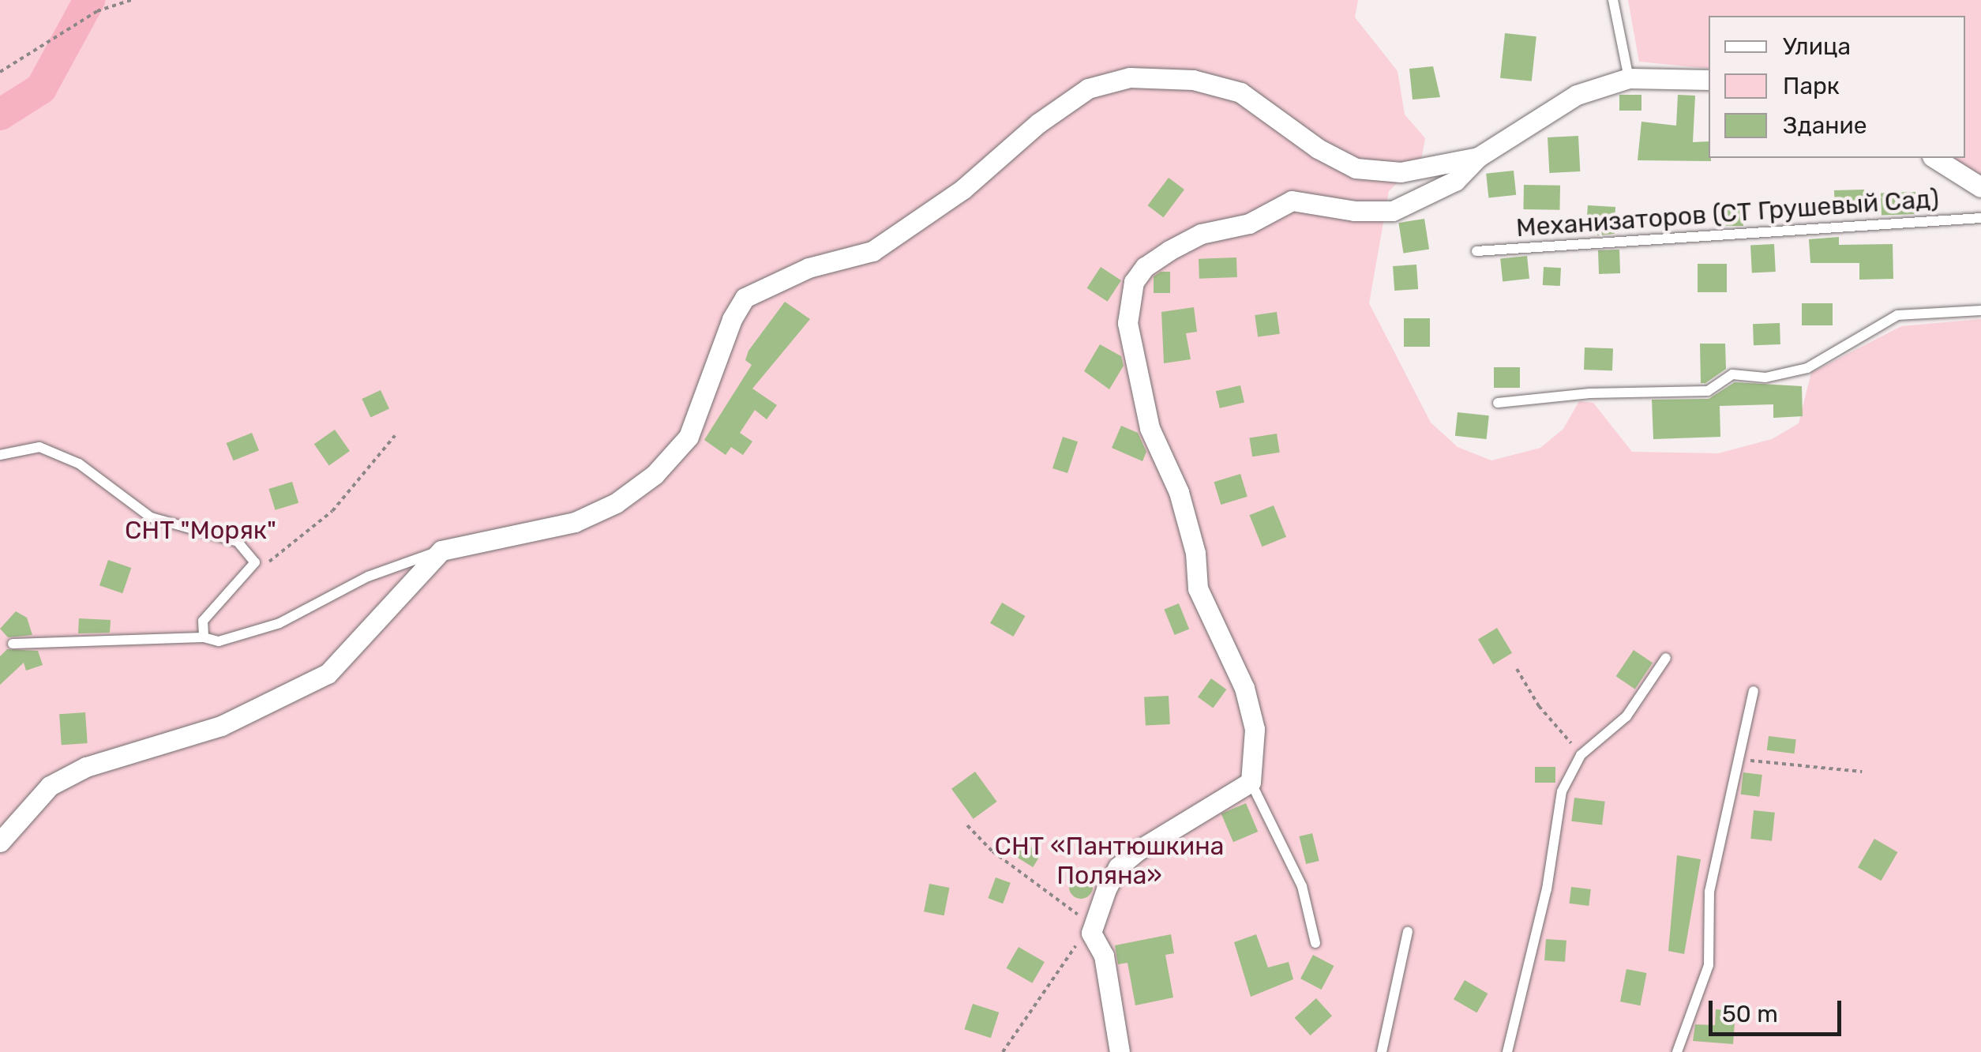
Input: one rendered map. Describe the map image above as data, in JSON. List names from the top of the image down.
{
  "streets": {
    "lane": ["Механизаторов (СТ Грушевый Сад)"]
  },
  "parks": ["СНТ \"Моряк\"", "СНТ «Пантюшкина Поляна»"],
  "legend": ["Улица", "Парк", "Здание"],
  "scale_bar": "50 m"
}
